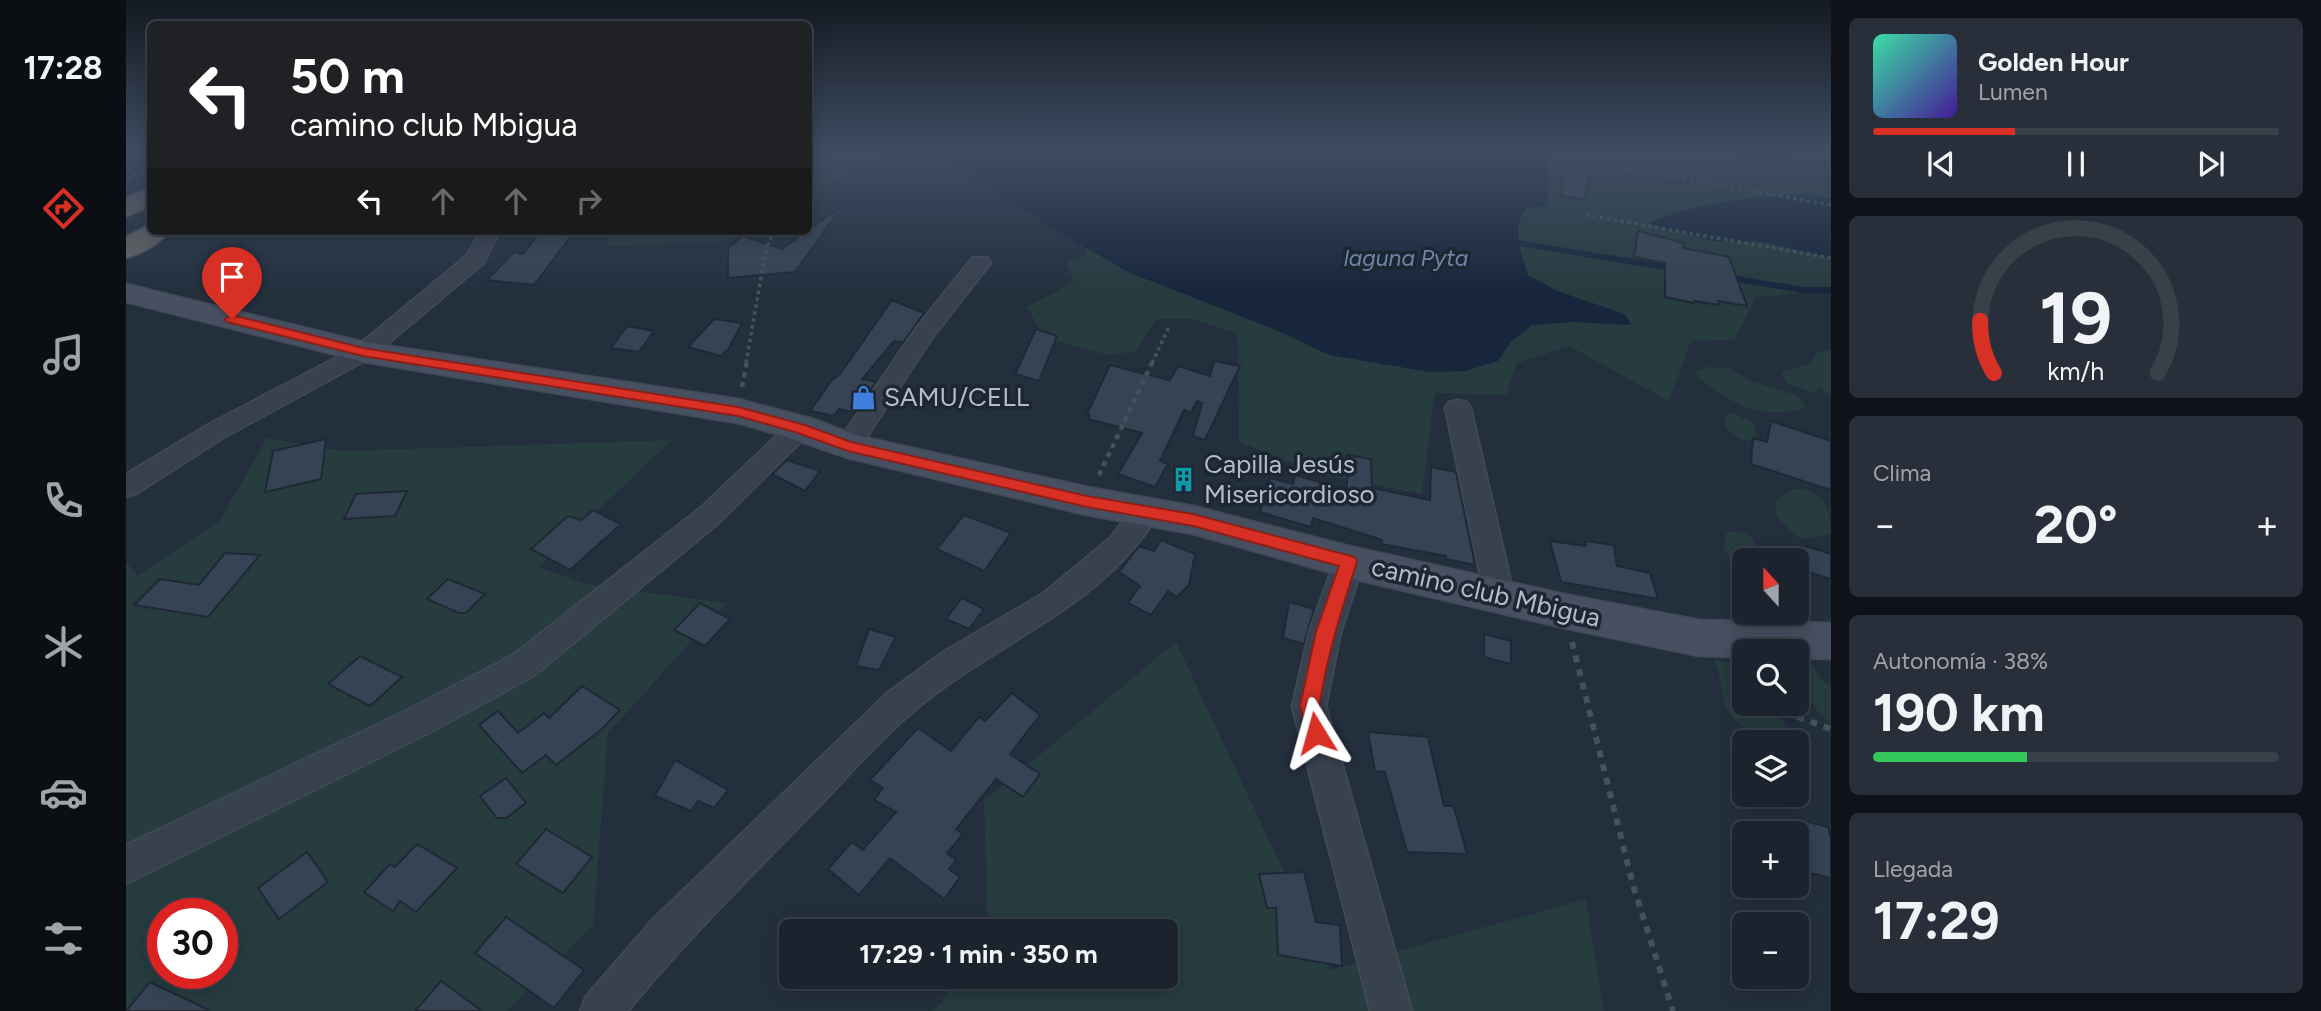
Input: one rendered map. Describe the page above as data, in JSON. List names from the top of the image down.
{
  "streets": {
    "main road": ["camino club Mbigua"]
  },
  "water": ["laguna Pyta"],
  "places": {
    "shop": ["SAMU/CELL"],
    "building": ["Capilla Jesús Misericordioso"]
  },
  "north": "top",
  "page": {
    "tabs": "17:28",
    "turn": ["50 m", "camino club Mbigua"],
    "song": ["Golden Hour", "Lumen"],
    "tile": [
      "Clima",
      ["Autonomía · 38%", "190 km"],
      ["Llegada", "17:29"]
    ],
    "heat": ["−", "20°", "+"],
    "map_buttons": ["+", "−"],
    "limit": "30",
    "trip": "17:29 · 1 min · 350 m",
    "gauge": ["19", "km/h"]
  }
}
